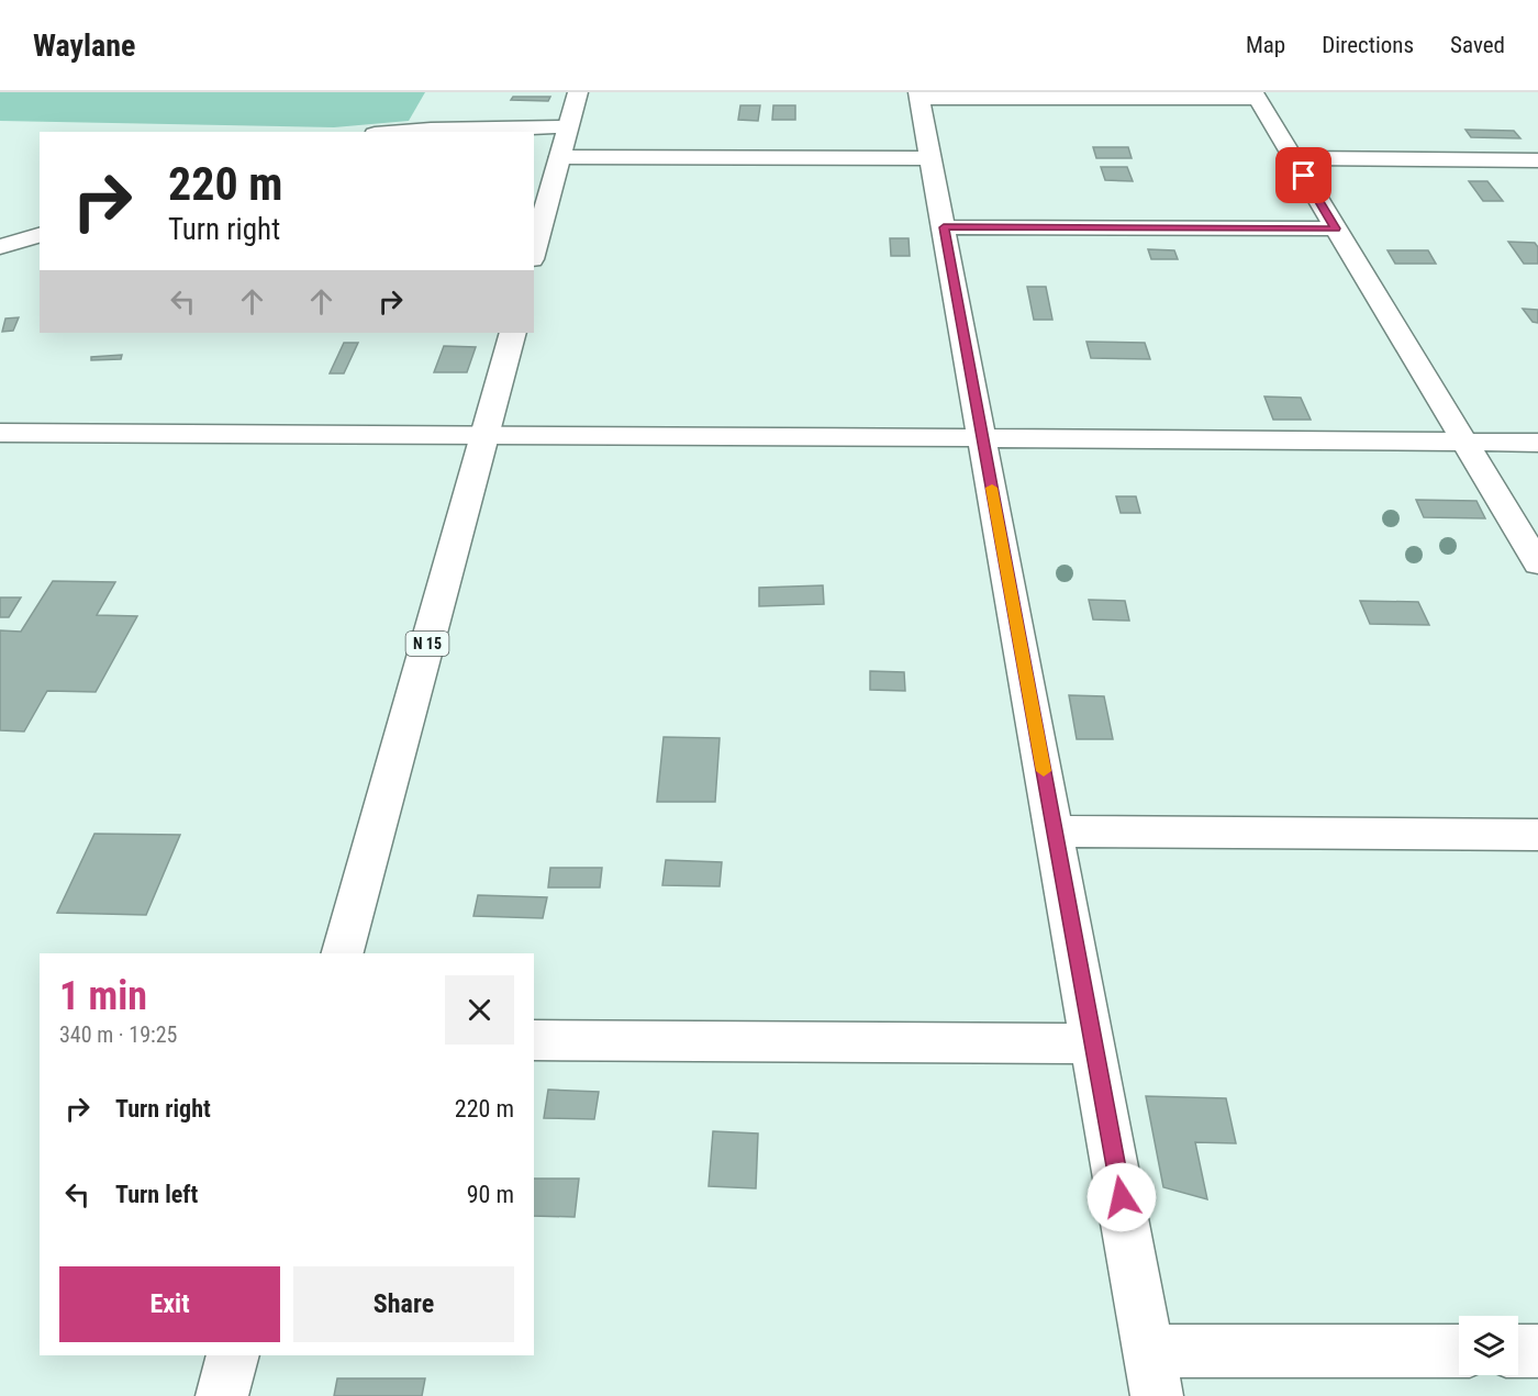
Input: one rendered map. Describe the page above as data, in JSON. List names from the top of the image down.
{
  "streets": {
    "street": ["N 15"]
  },
  "page": {
    "header": "Waylane",
    "nav": ["Map", "Directions", "Saved"],
    "turn": ["220 m", "Turn right"],
    "heading": ["1 min", "340 m · 19:25"],
    "list": [
      {
        "name": "Turn right",
        "value": "220 m"
      },
      {
        "name": "Turn left",
        "value": "90 m"
      }
    ],
    "buttons": ["Exit", "Share"]
  }
}
